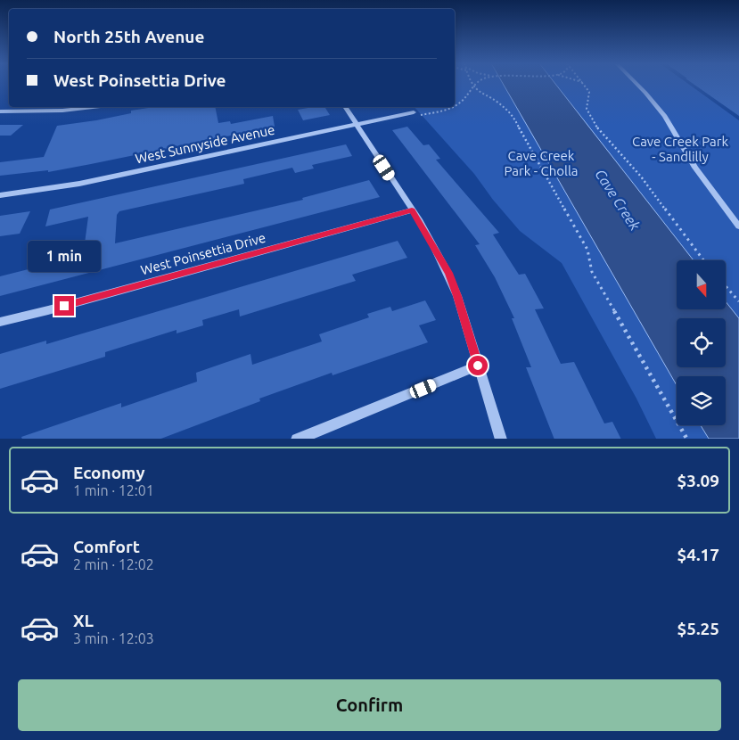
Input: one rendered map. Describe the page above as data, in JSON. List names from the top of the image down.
{
  "streets": {
    "street": ["West Sunnyside Avenue", "West Poinsettia Drive"]
  },
  "water": ["Cave Creek"],
  "parks": ["Cave Creek Park - Sandlilly", "Cave Creek Park - Cholla"],
  "north": "bottom",
  "page": {
    "banner": ["North 25th Avenue", "West Poinsettia Drive"],
    "bubble": "1 min",
    "list": [
      {
        "name": "Economy",
        "note": "1 min · 12:01",
        "value": "$3.09"
      },
      {
        "name": "Comfort",
        "note": "2 min · 12:02",
        "value": "$4.17"
      },
      {
        "name": "XL",
        "note": "3 min · 12:03",
        "value": "$5.25"
      }
    ],
    "buttons": "Confirm"
  }
}
